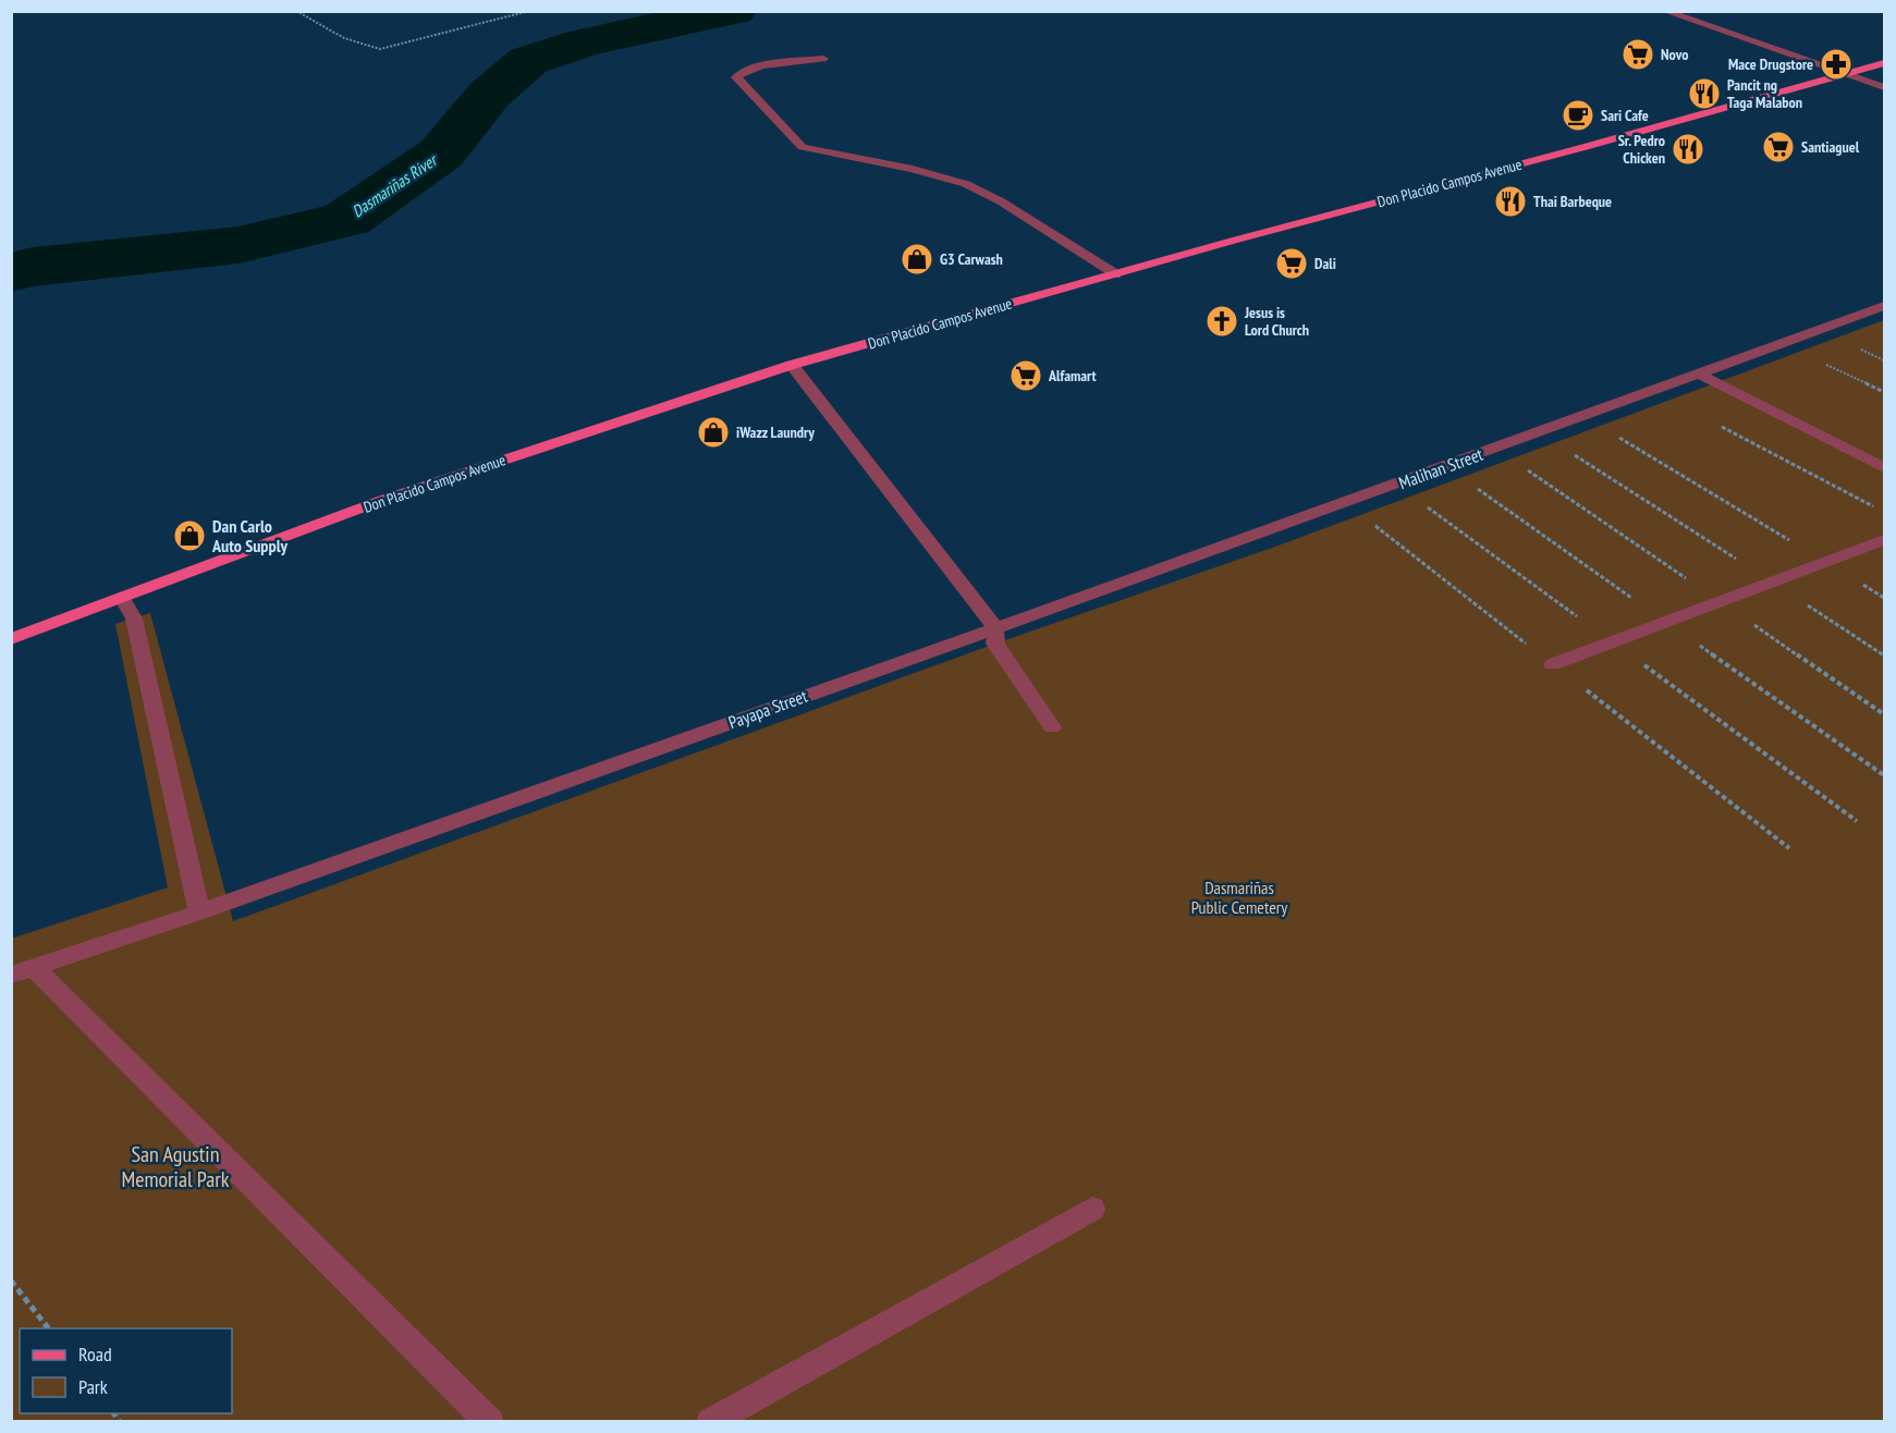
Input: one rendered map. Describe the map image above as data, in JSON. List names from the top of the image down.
{
  "streets": {
    "main road": ["Don Placido Campos Avenue"],
    "street": ["Malihan Street", "Payapa Street"]
  },
  "crossings": [
    ["Malihan Street", "Payapa Street"]
  ],
  "water": ["Dasmariñas River"],
  "parks": ["Dasmariñas Public Cemetery", "San Agustin Memorial Park"],
  "places": {
    "supermarket": [
      "Novo",
      "Santiaguel",
      "Dali",
      "Alfamart"
    ],
    "pharmacy": ["Mace Drugstore"],
    "restaurant": ["Pancit ng Taga Malabon", "Sr. Pedro Chicken", "Thai Barbeque"],
    "cafe": ["Sari Cafe"],
    "shop": ["G3 Carwash", "iWazz Laundry", "Dan Carlo Auto Supply"],
    "church": ["Jesus is Lord Church"]
  },
  "legend": ["Road", "Park"]
}
